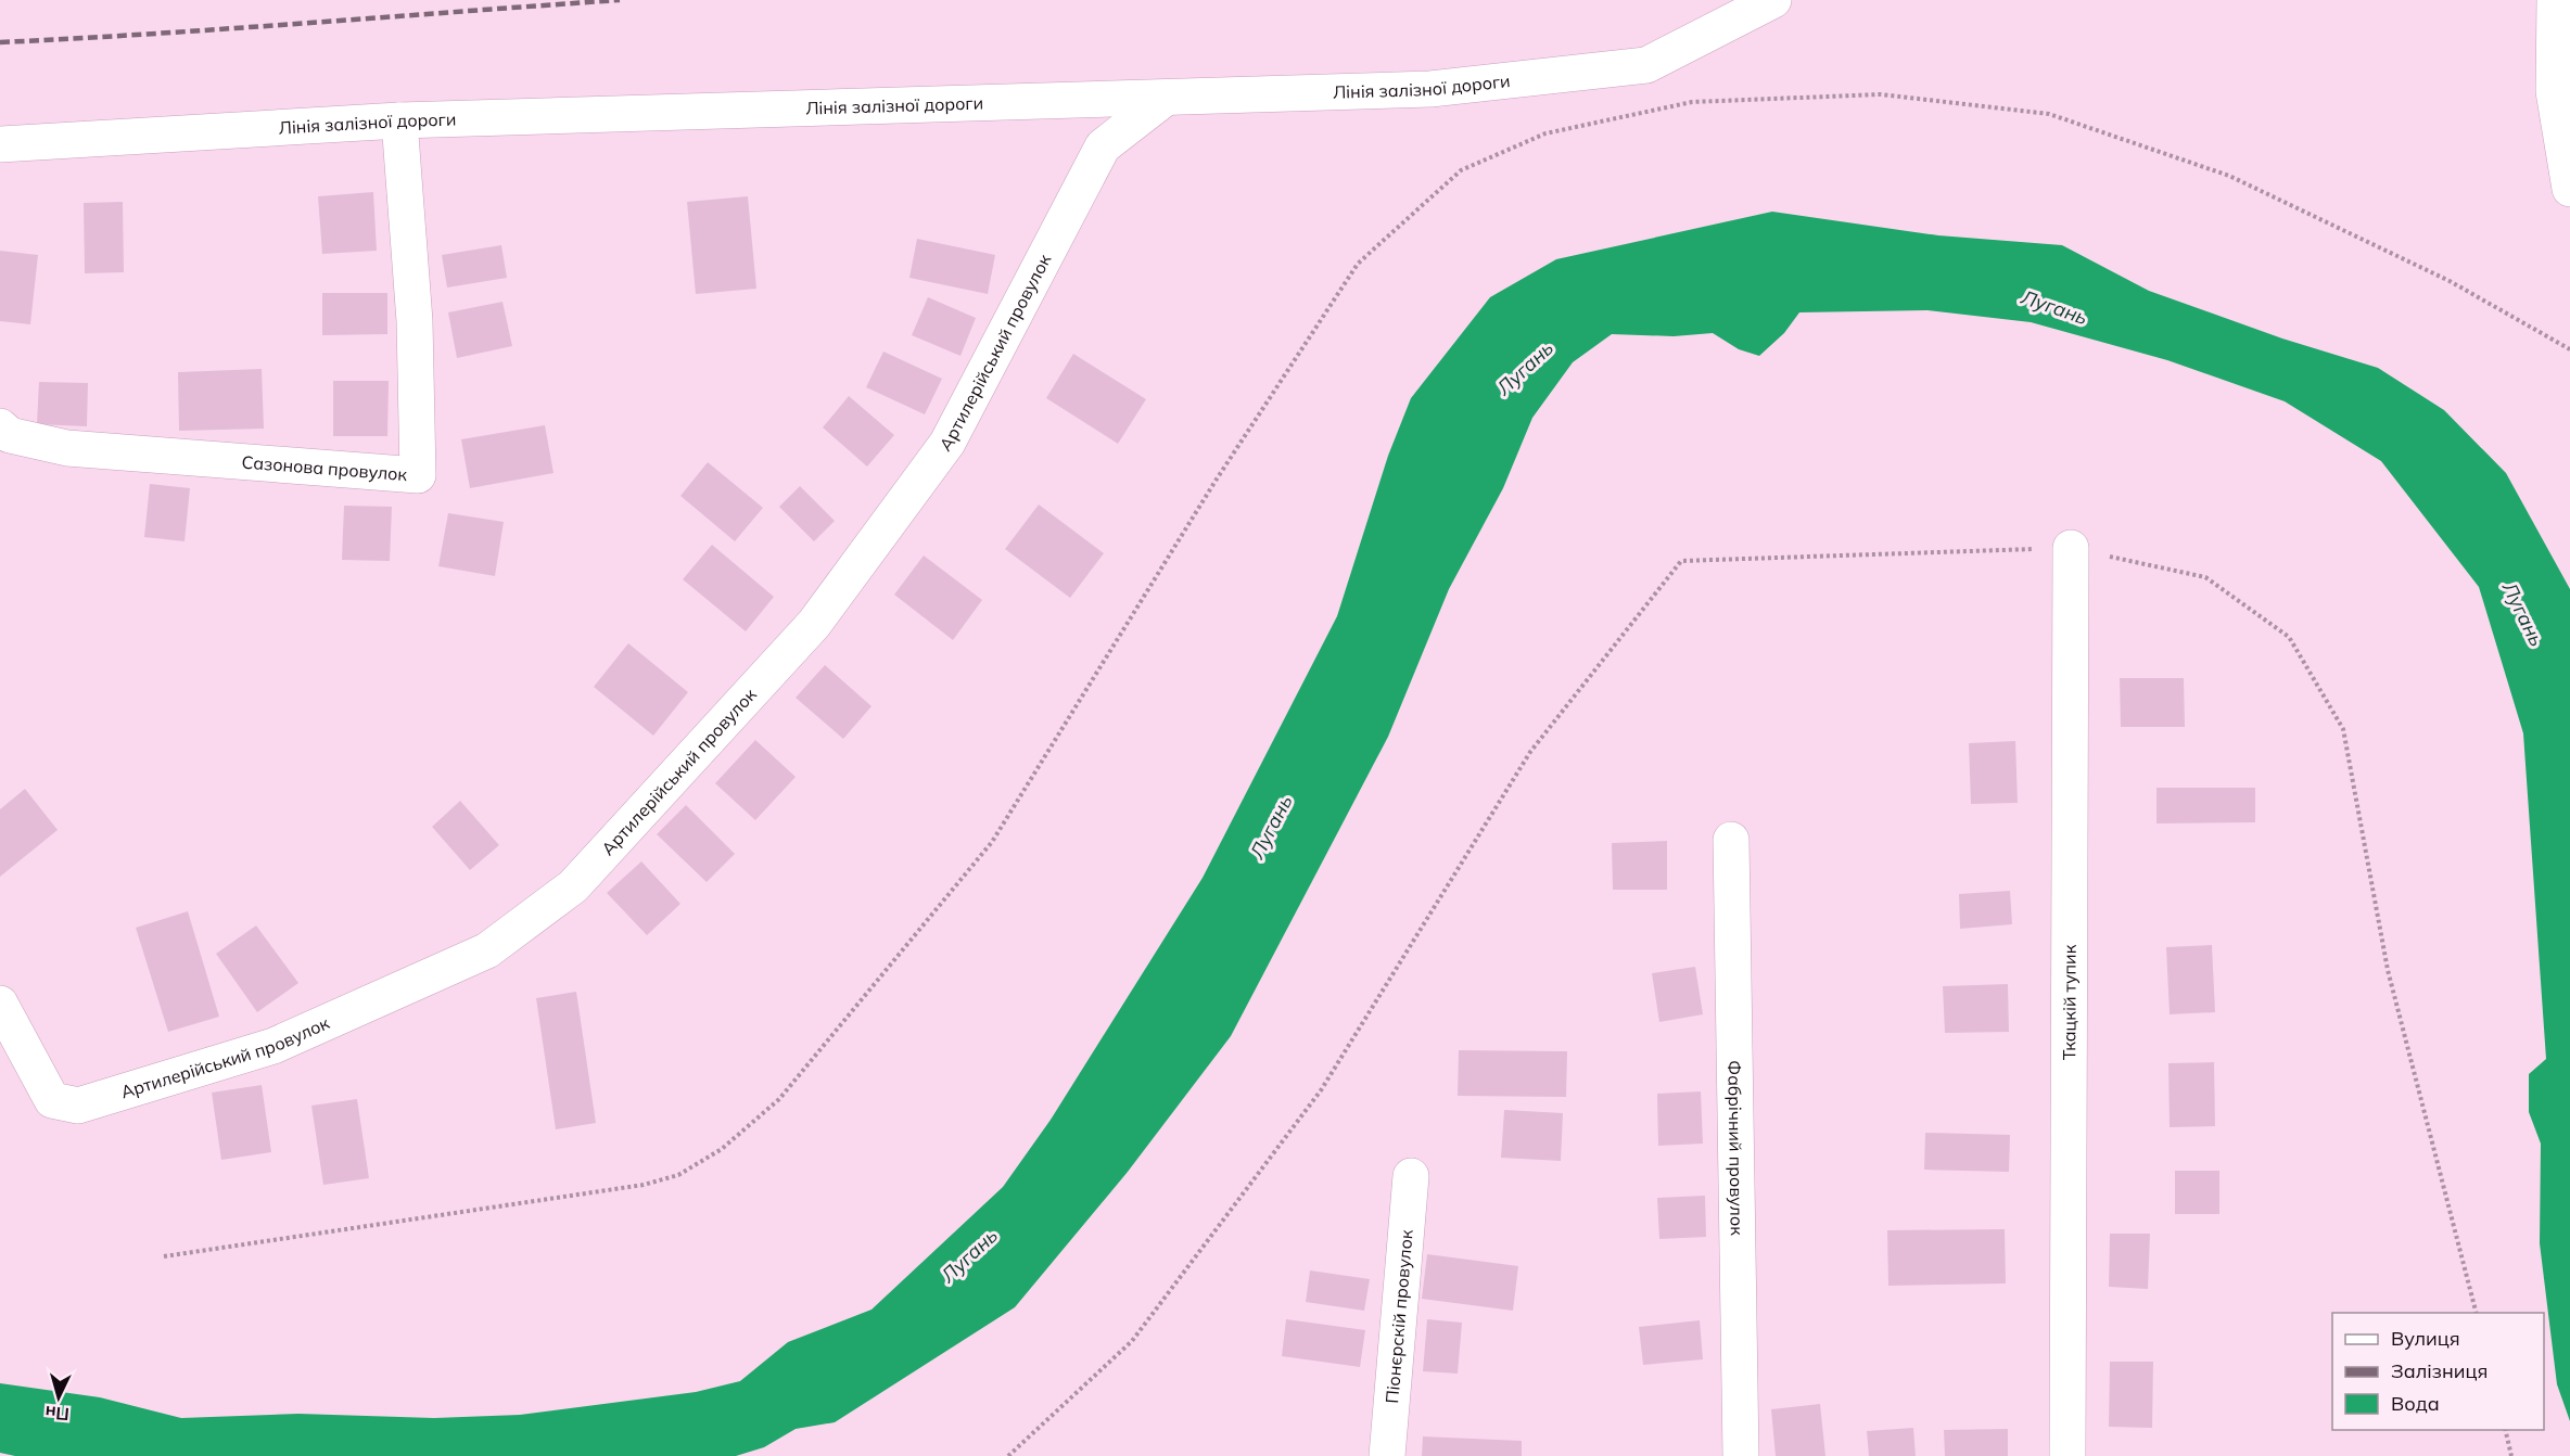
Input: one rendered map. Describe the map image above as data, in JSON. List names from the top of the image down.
{
  "streets": {
    "street": [
      "Лінія залізної дороги",
      "Артилерійський провулок",
      "Сазонова провулок",
      "Ткацкій тупик",
      "Фабрічний провулок",
      "Піонєрскій провулок"
    ]
  },
  "crossings": [
    ["Лінія залізної дороги", "Артилерійський провулок"],
    ["Лінія залізної дороги", "Сазонова провулок"]
  ],
  "water": ["Лугань"],
  "legend": ["Вулиця", "Залізниця", "Вода"],
  "north": "bottom"
}
